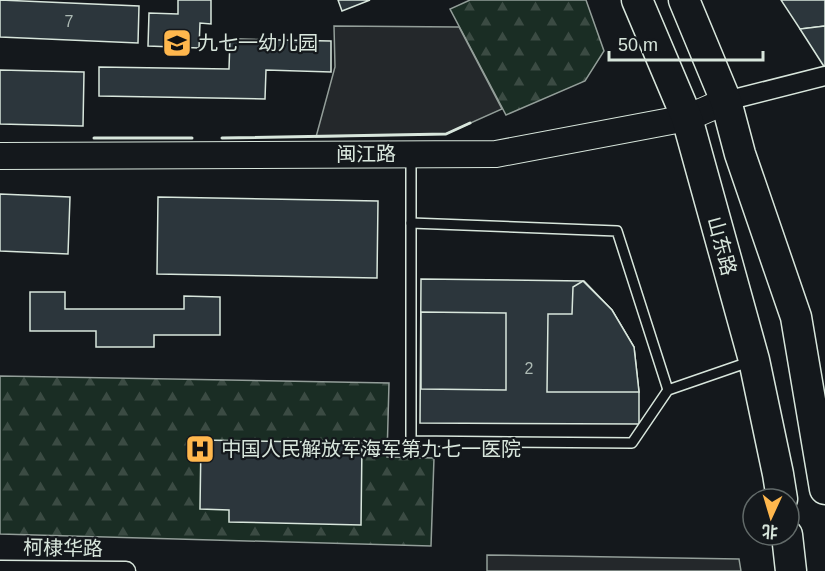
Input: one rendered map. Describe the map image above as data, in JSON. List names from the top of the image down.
{
  "streets": {
    "main road": ["山东路"],
    "street": ["闽江路", "柯棣华路"]
  },
  "crossings": [
    ["闽江路", "山东路"]
  ],
  "places": {
    "school or university": ["九七一幼儿园"],
    "hospital": ["中国人民解放军海军第九七一医院"]
  },
  "house_numbers": ["7", "2"],
  "scale_bar": "50 m",
  "north": "bottom"
}
